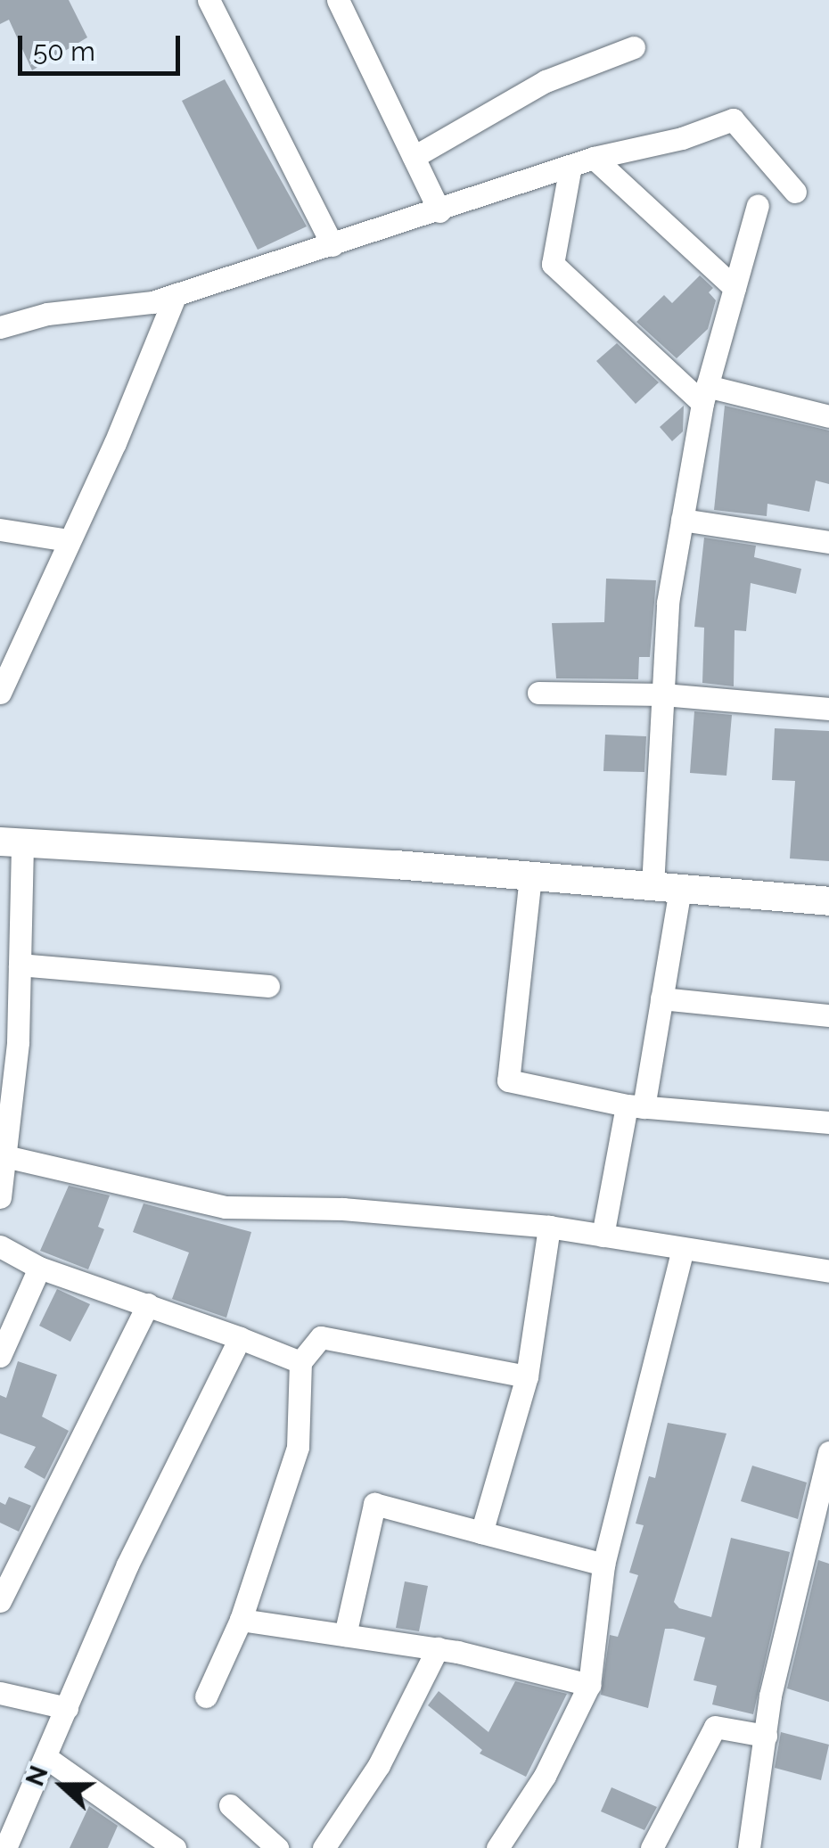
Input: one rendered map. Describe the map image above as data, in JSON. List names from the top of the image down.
{
  "scale_bar": "50 m",
  "north": "left"
}
